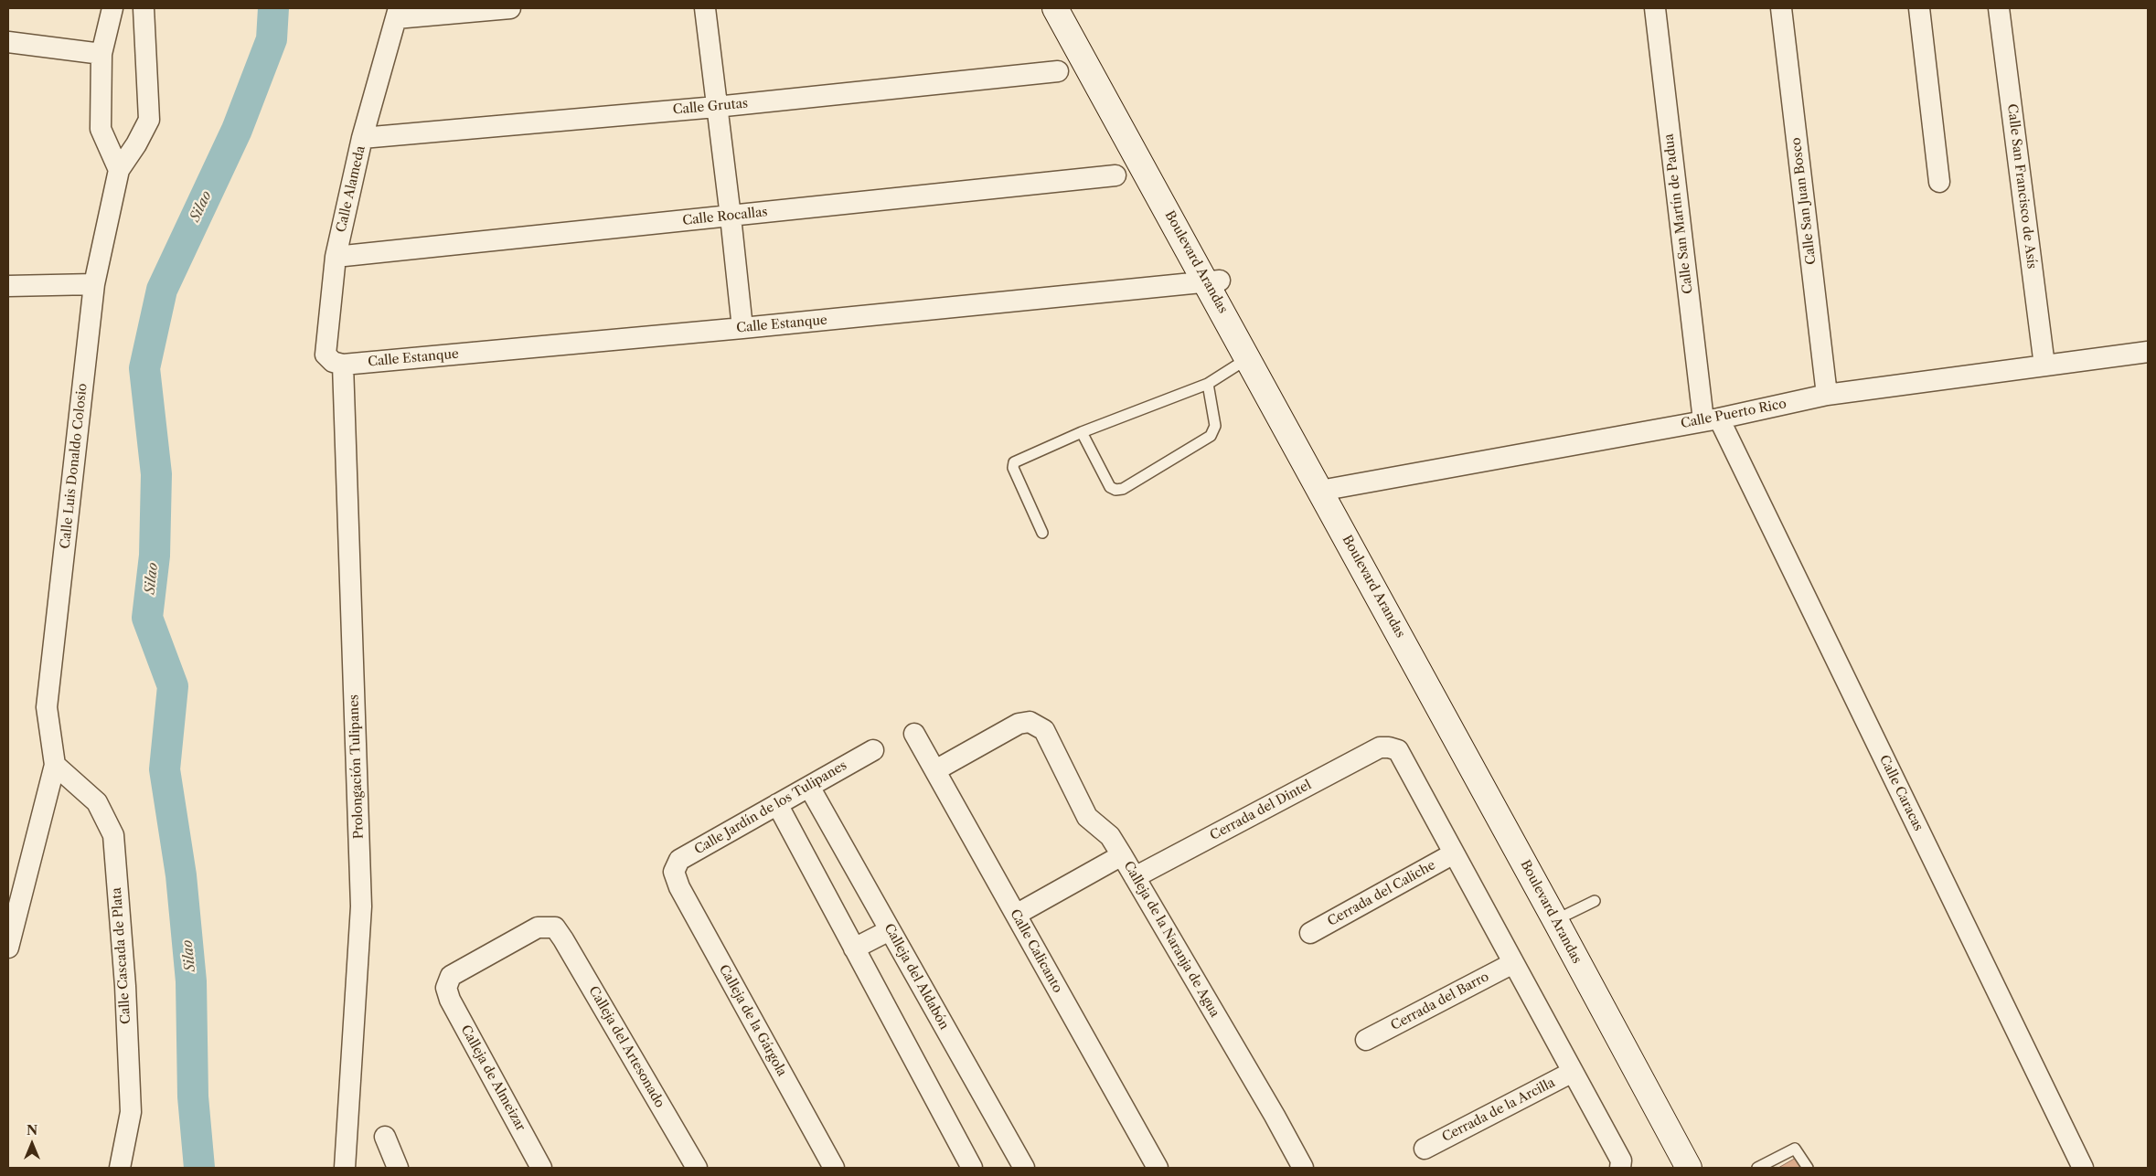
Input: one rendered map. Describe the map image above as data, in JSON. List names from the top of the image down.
{
  "streets": {
    "main road": ["Boulevard Arandas"],
    "street": [
      "Calle Grutas",
      "Calle San Francisco de Asís",
      "Calle Alameda",
      "Calle San Juan Bosco",
      "Calle San Martín de Padua",
      "Calle Rocallas",
      "Calle Estanque",
      "Calle Puerto Rico",
      "Calle Luis Donaldo Colosio",
      "Prolongación Tulipanes",
      "Calle Caracas",
      "Calle Jardín de los Tulipanes",
      "Cerrada del Dintel",
      "Cerrada del Caliche",
      "Calleja de la Naranja de Agua",
      "Calle Calicanto",
      "Calle Cascada de Plata",
      "Calleja del Aldabón",
      "Cerrada del Barro",
      "Calleja de la Gárgola",
      "Calleja del Artesonado",
      "Calleja de Almeizar",
      "Cerrada de la Arcilla"
    ]
  },
  "crossings": [
    ["Calle Grutas", "Calle Alameda"],
    ["Calle San Francisco de Asís", "Calle Puerto Rico"],
    ["Calle Alameda", "Calle Rocallas"],
    ["Calle Alameda", "Calle Estanque"],
    ["Calle Alameda", "Prolongación Tulipanes"],
    ["Calle San Juan Bosco", "Calle Puerto Rico"],
    ["Calle San Martín de Padua", "Calle Puerto Rico"],
    ["Calle San Martín de Padua", "Calle Caracas"],
    ["Boulevard Arandas", "Calle Estanque"],
    ["Boulevard Arandas", "Calle Puerto Rico"],
    ["Calle Estanque", "Prolongación Tulipanes"],
    ["Calle Puerto Rico", "Calle Caracas"],
    ["Calle Luis Donaldo Colosio", "Calle Cascada de Plata"],
    ["Calle Jardín de los Tulipanes", "Calleja del Aldabón"],
    ["Calle Jardín de los Tulipanes", "Calleja de la Gárgola"],
    ["Cerrada del Dintel", "Cerrada del Caliche"],
    ["Cerrada del Dintel", "Calleja de la Naranja de Agua"],
    ["Calleja de la Naranja de Agua", "Calle Calicanto"],
    ["Calleja del Artesonado", "Calleja de Almeizar"]
  ],
  "water": ["Silao"],
  "north": "top"
}
